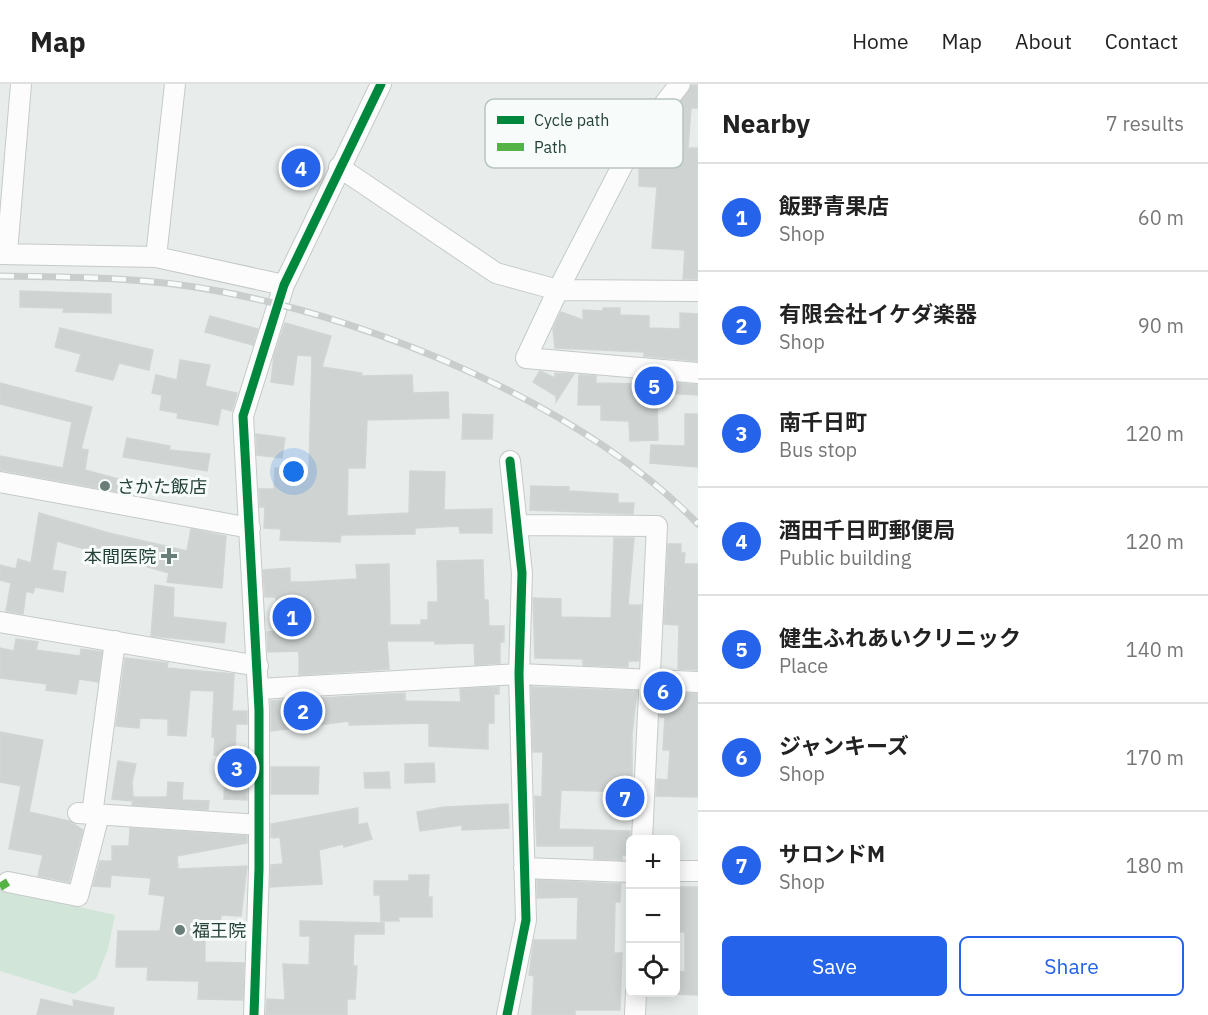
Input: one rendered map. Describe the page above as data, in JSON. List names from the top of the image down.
{
  "places": {
    "other": ["さかた飯店", "福王院"],
    "health": ["本間医院"]
  },
  "legend": ["Cycle path", "Path"],
  "page": {
    "header": "Map",
    "nav": [
      "Home",
      "Map",
      "About",
      "Contact"
    ],
    "heading": ["Nearby", "7 results"],
    "pins": [
      "4",
      "5",
      "1",
      "6",
      "2",
      "3",
      "7"
    ],
    "list": [
      {
        "mark": "1",
        "name": "飯野青果店",
        "note": "Shop",
        "value": "60 m"
      },
      {
        "mark": "2",
        "name": "有限会社イケダ楽器",
        "note": "Shop",
        "value": "90 m"
      },
      {
        "mark": "3",
        "name": "南千日町",
        "note": "Bus stop",
        "value": "120 m"
      },
      {
        "mark": "4",
        "name": "酒田千日町郵便局",
        "note": "Public building",
        "value": "120 m"
      },
      {
        "mark": "5",
        "name": "健生ふれあいクリニック",
        "note": "Place",
        "value": "140 m"
      },
      {
        "mark": "6",
        "name": "ジャンキーズ",
        "note": "Shop",
        "value": "170 m"
      },
      {
        "mark": "7",
        "name": "サロンドM",
        "note": "Shop",
        "value": "180 m"
      }
    ],
    "map_buttons": ["+", "−"],
    "buttons": ["Save", "Share"]
  }
}
